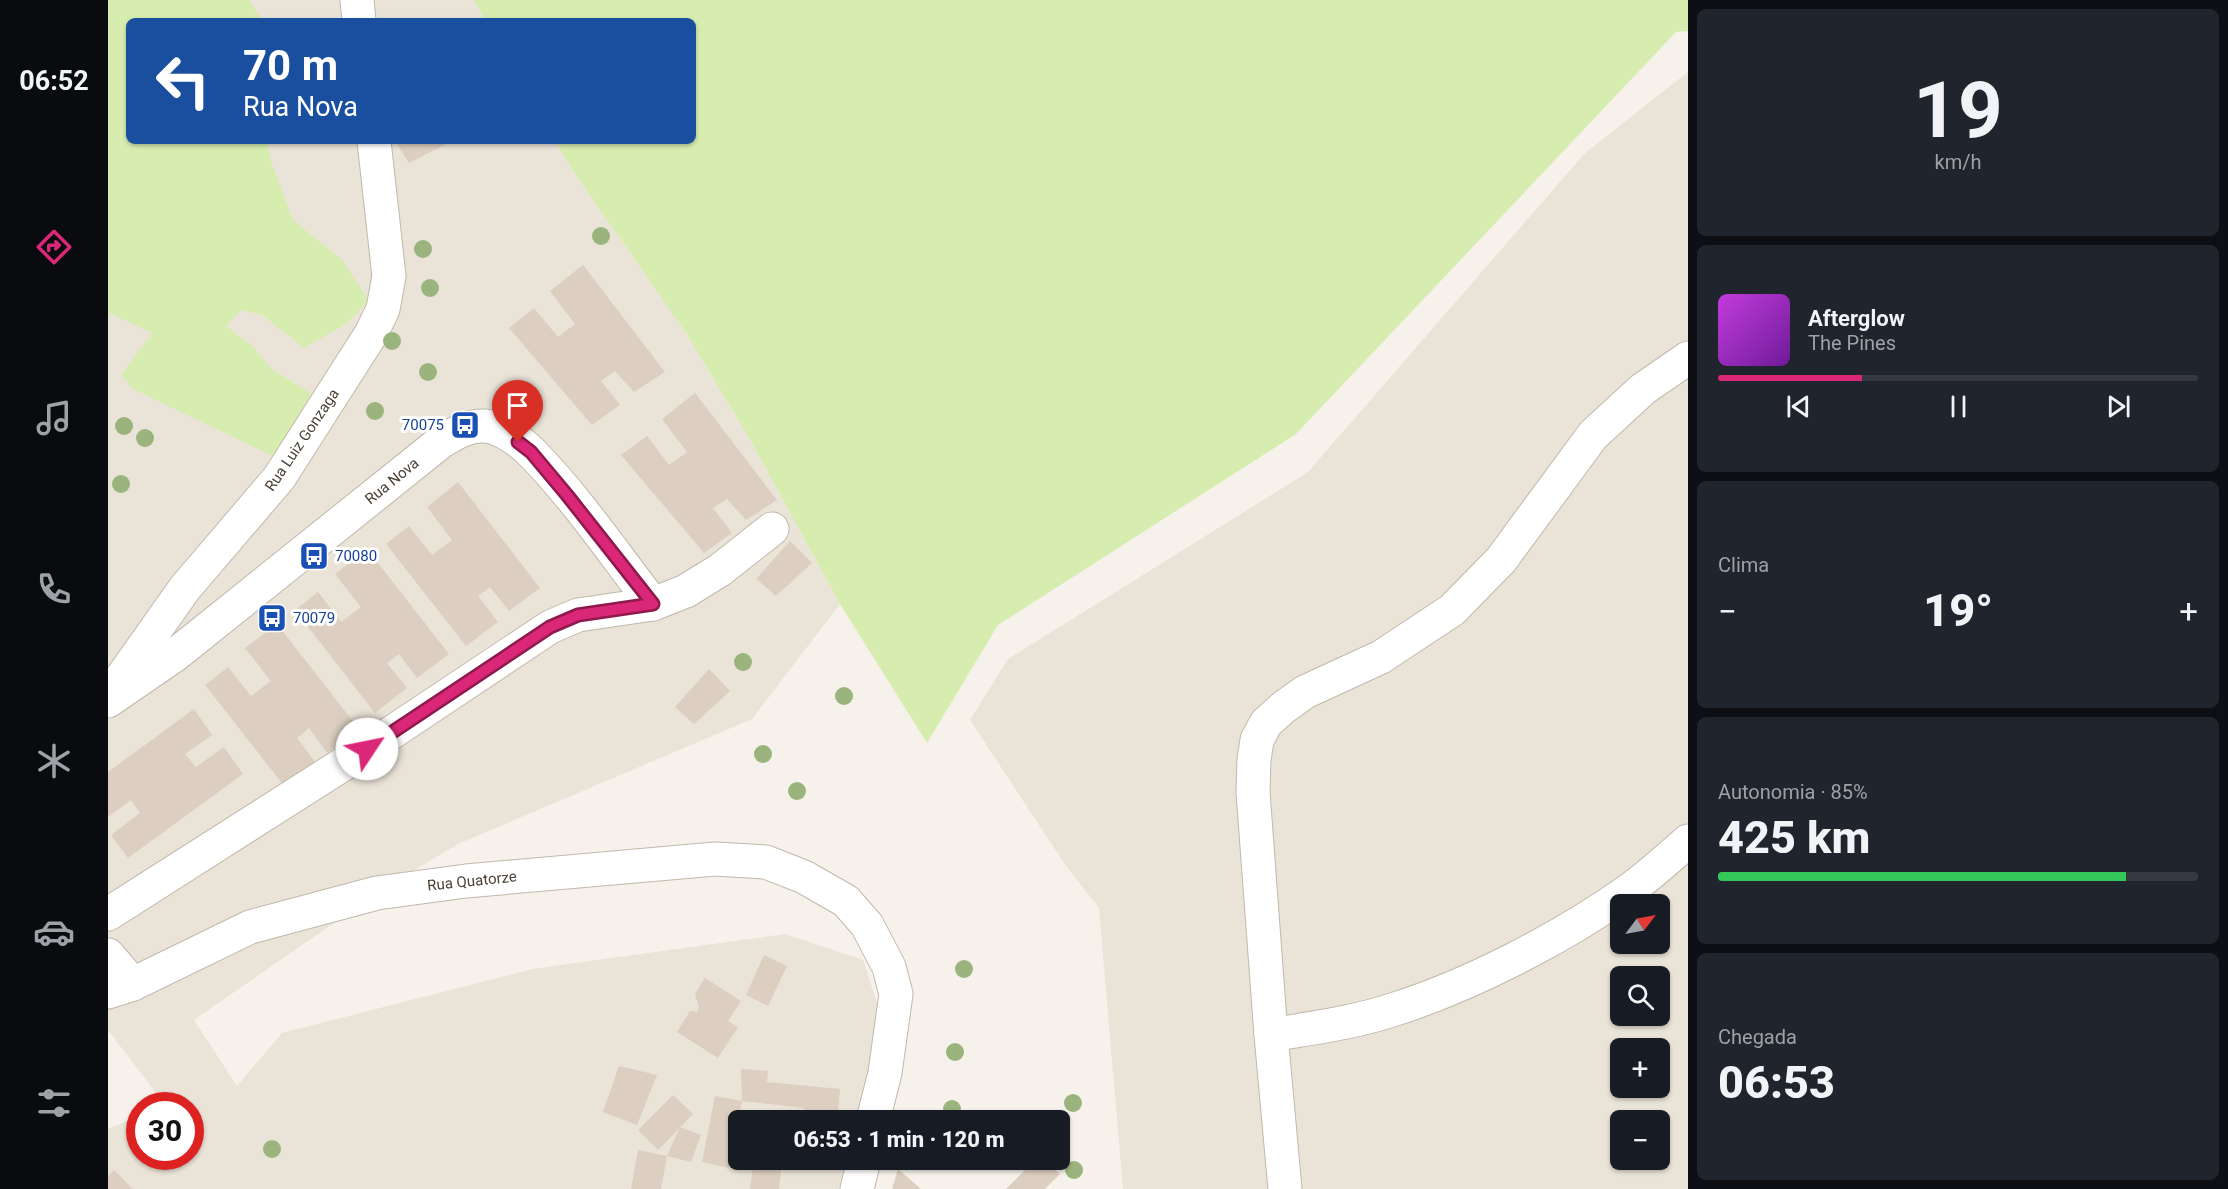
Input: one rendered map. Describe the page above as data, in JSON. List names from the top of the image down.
{
  "streets": {
    "street": ["Rua Luiz Gonzaga", "Rua Nova", "Rua Quatorze"]
  },
  "crossings": [
    ["Rua Luiz Gonzaga", "Rua Nova"]
  ],
  "places": {
    "bus stop": ["70075", "70080", "70079"]
  },
  "north": "top right",
  "page": {
    "tabs": "06:52",
    "tile": [
      ["19", "km/h"],
      "Clima",
      ["Autonomia · 85%", "425 km"],
      ["Chegada", "06:53"]
    ],
    "turn": ["70 m", "Rua Nova"],
    "song": ["Afterglow", "The Pines"],
    "heat": ["−", "19°", "+"],
    "map_buttons": ["+", "−"],
    "limit": "30",
    "trip": "06:53 · 1 min · 120 m"
  }
}
